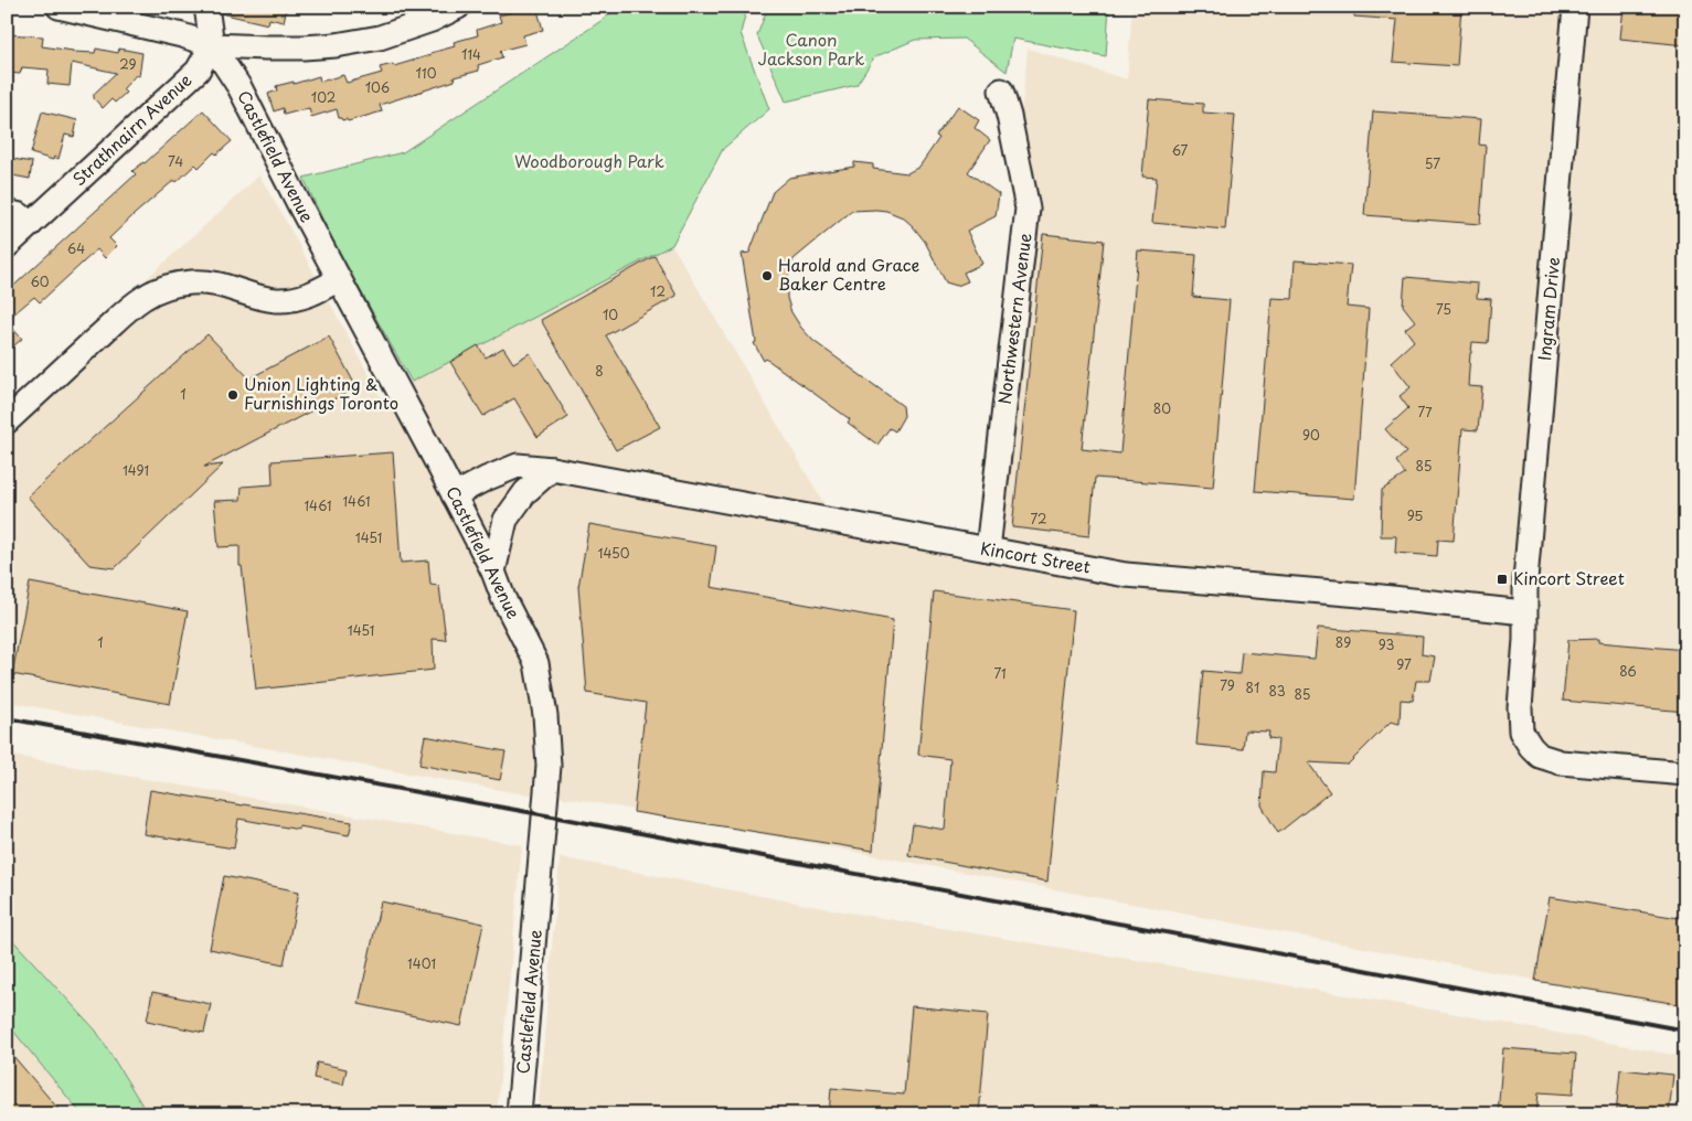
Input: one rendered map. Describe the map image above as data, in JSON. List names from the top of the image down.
{
  "streets": {
    "street": [
      "Strathnairn Avenue",
      "Castlefield Avenue",
      "Ingram Drive",
      "Northwestern Avenue",
      "Kincort Street"
    ]
  },
  "crossings": [
    ["Strathnairn Avenue", "Castlefield Avenue"],
    ["Castlefield Avenue", "Kincort Street"],
    ["Ingram Drive", "Kincort Street"],
    ["Northwestern Avenue", "Kincort Street"]
  ],
  "parks": ["Canon Jackson Park", "Woodborough Park"],
  "places": {
    "other": ["Harold and Grace Baker Centre", "Union Lighting & Furnishings Toronto"],
    "transit": ["Kincort Street"]
  },
  "house_numbers": [
    "114",
    "29",
    "110",
    "106",
    "102",
    "67",
    "74",
    "57",
    "64",
    "60",
    "12",
    "75",
    "10",
    "8",
    "1",
    "80",
    "77",
    "90",
    "85",
    "1491",
    "1461",
    "1461",
    "95",
    "72",
    "1451",
    "1450",
    "1451",
    "1",
    "89",
    "93",
    "97",
    "86",
    "71",
    "79",
    "81",
    "83",
    "85",
    "1401"
  ]
}
